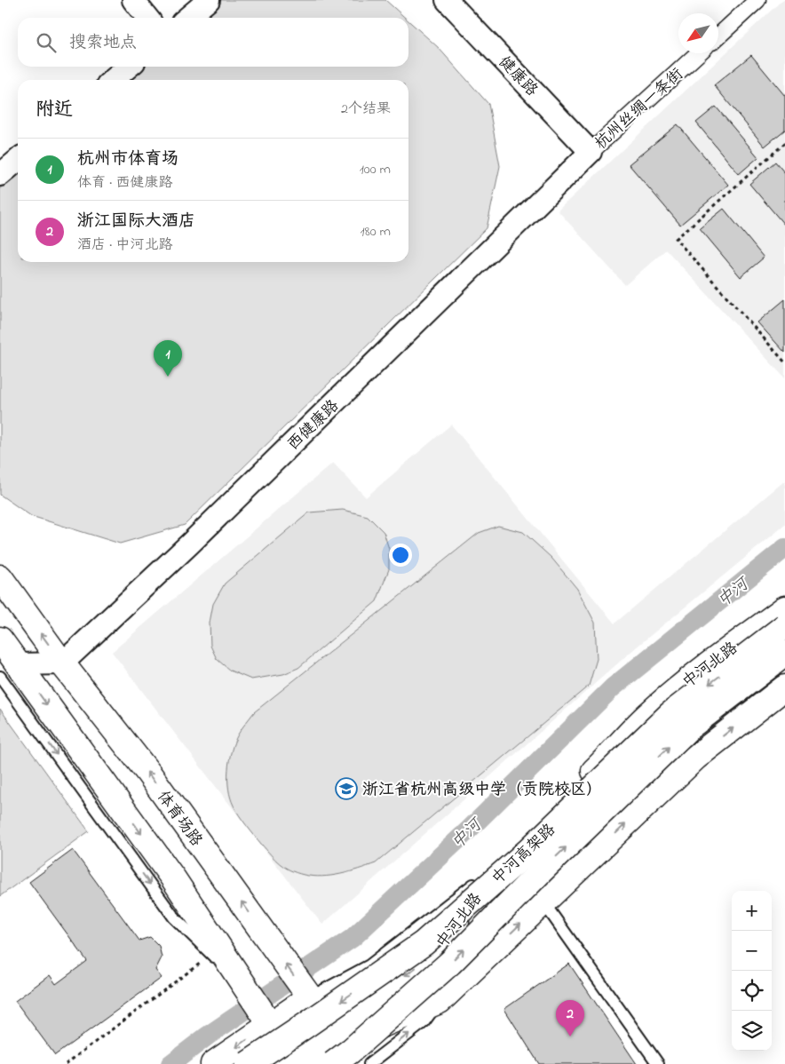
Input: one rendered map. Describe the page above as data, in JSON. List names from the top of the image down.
{
  "streets": {
    "main road": ["中河北路", "体育场路", "中河高架路"],
    "street": ["健康路", "杭州丝绸一条街", "西健康路"]
  },
  "crossings": [
    ["健康路", "杭州丝绸一条街"],
    ["健康路", "西健康路"],
    ["杭州丝绸一条街", "西健康路"],
    ["西健康路", "体育场路"],
    ["中河北路", "体育场路"],
    ["中河北路", "中河高架路"],
    ["体育场路", "中河高架路"]
  ],
  "water": ["中河"],
  "places": {
    "school or university": ["浙江省杭州高级中学（贡院校区）"]
  },
  "north": "bottom left",
  "page": {
    "search": "搜索地点",
    "heading": ["附近", "2个结果"],
    "list": [
      {
        "mark": "1",
        "name": "杭州市体育场",
        "note": "体育 · 西健康路",
        "value": "100 m"
      },
      {
        "mark": "2",
        "name": "浙江国际大酒店",
        "note": "酒店 · 中河北路",
        "value": "180 m"
      }
    ],
    "pins": ["1", "2"],
    "map_buttons": ["+", "−"]
  }
}
